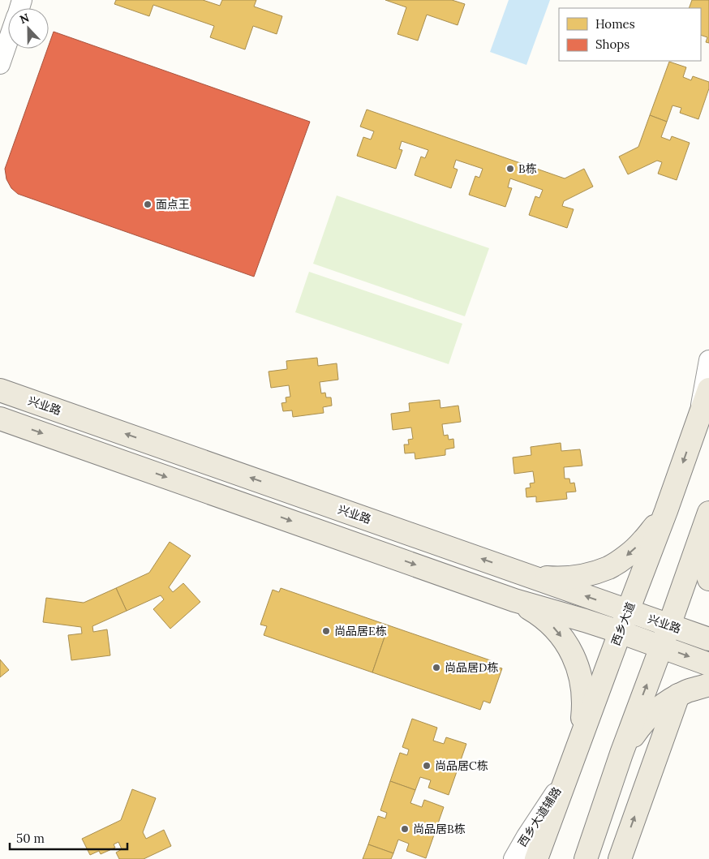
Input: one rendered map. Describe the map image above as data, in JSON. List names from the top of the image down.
{
  "streets": {
    "main road": ["兴业路", "西乡大道"],
    "street": ["西乡大道辅路"]
  },
  "crossings": [
    ["兴业路", "西乡大道"],
    ["西乡大道", "西乡大道辅路"]
  ],
  "places": [
    "B栋",
    "面点王",
    "尚品居E栋",
    "尚品居D栋",
    "尚品居C栋",
    "尚品居B栋"
  ],
  "legend": ["Homes", "Shops"],
  "scale_bar": "50 m",
  "north": "top"
}
